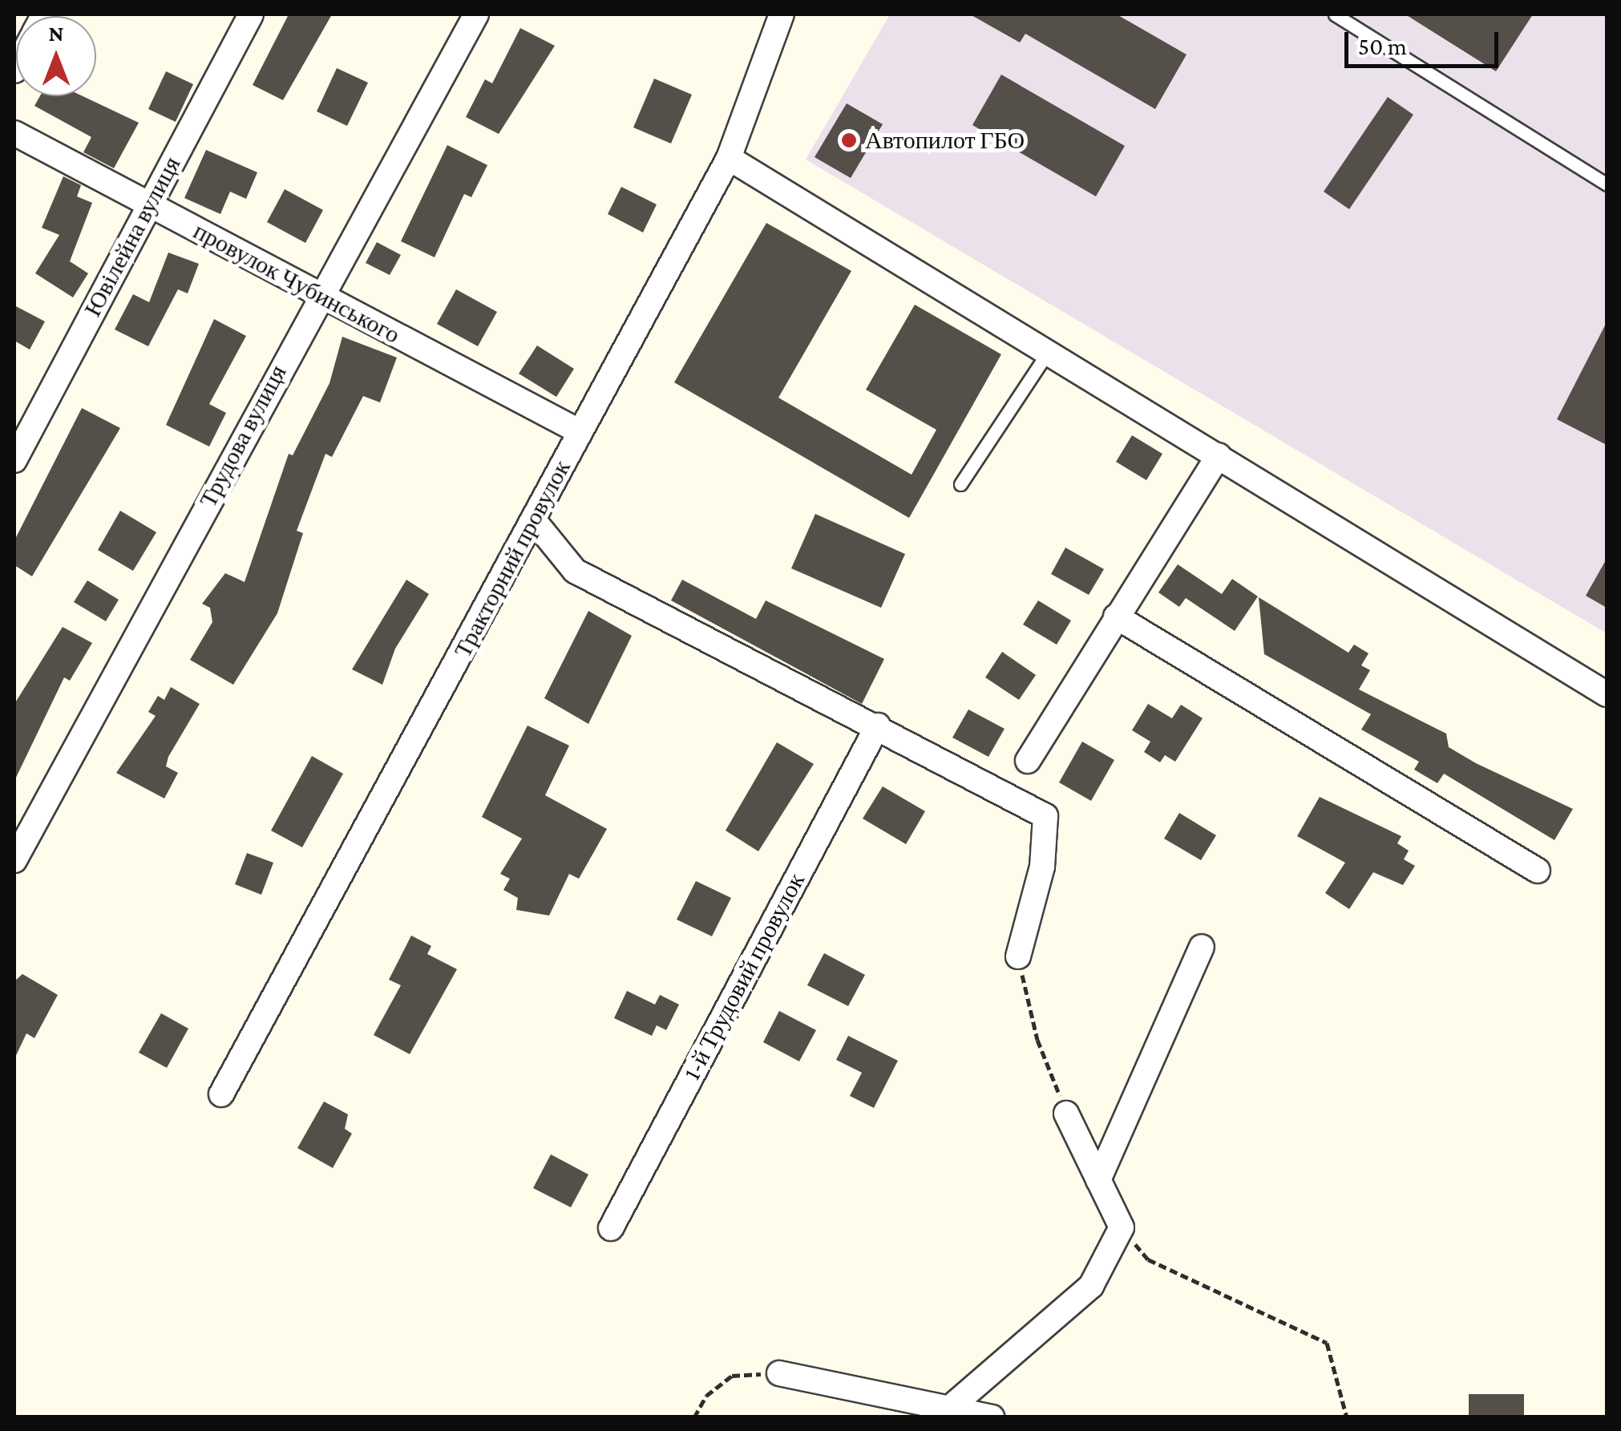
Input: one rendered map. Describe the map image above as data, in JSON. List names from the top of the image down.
{
  "streets": {
    "street": [
      "Ювілейна вулиця",
      "провулок Чубинського",
      "Трудова вулиця",
      "Тракторний провулок",
      "1-й Трудовий провулок"
    ]
  },
  "crossings": [
    ["Ювілейна вулиця", "провулок Чубинського"],
    ["провулок Чубинського", "Трудова вулиця"],
    ["провулок Чубинського", "Тракторний провулок"]
  ],
  "places": ["Автопилот ГБО"],
  "scale_bar": "50 m",
  "north": "top"
}
